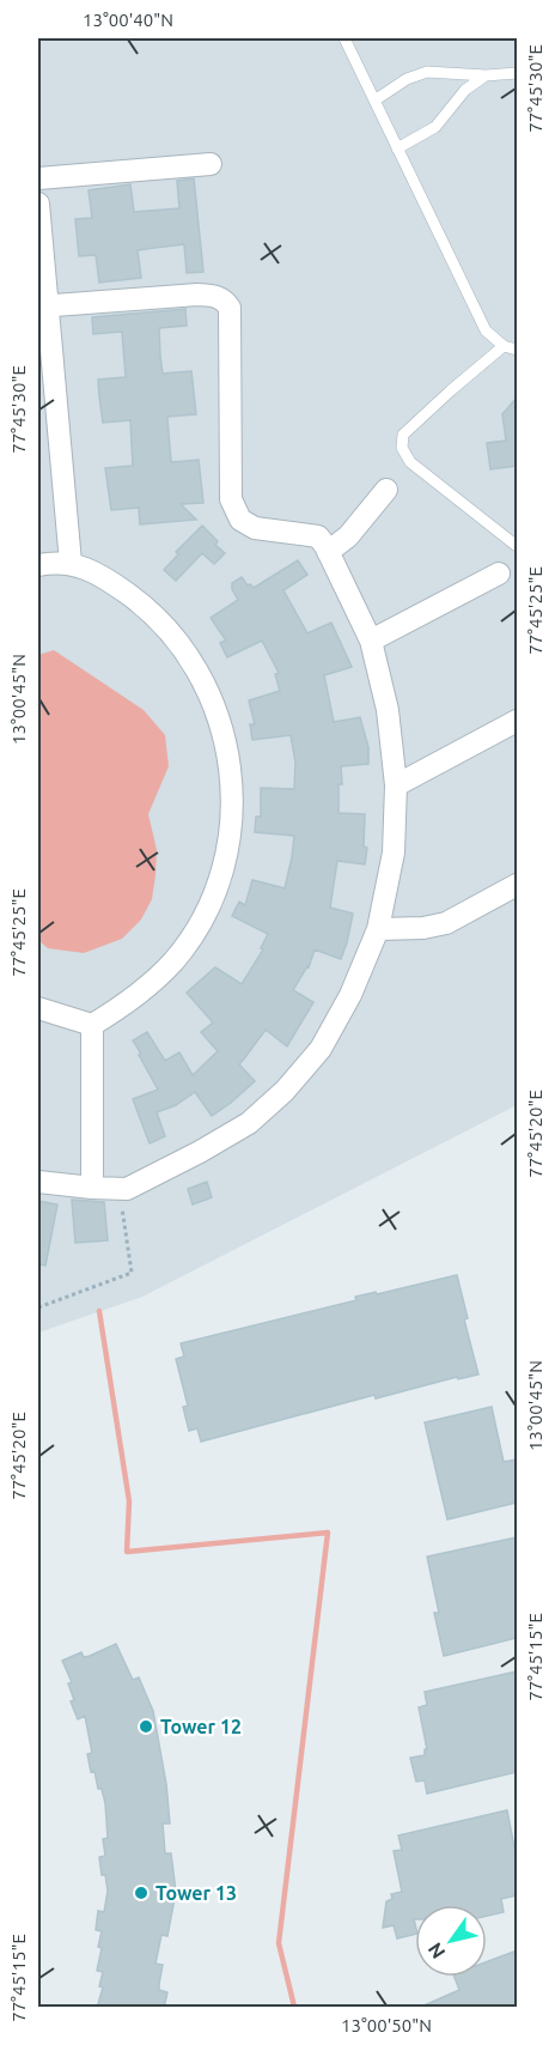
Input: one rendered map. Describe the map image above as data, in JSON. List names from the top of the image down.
{
  "places": ["Tower 12", "Tower 13"],
  "north": "bottom left",
  "coordinates": [
    "13°00'40\"N",
    "77°45'30\"E",
    "77°45'25\"E",
    "13°00'45\"N",
    "77°45'20\"E",
    "77°45'15\"E",
    "13°00'50\"N"
  ]
}
